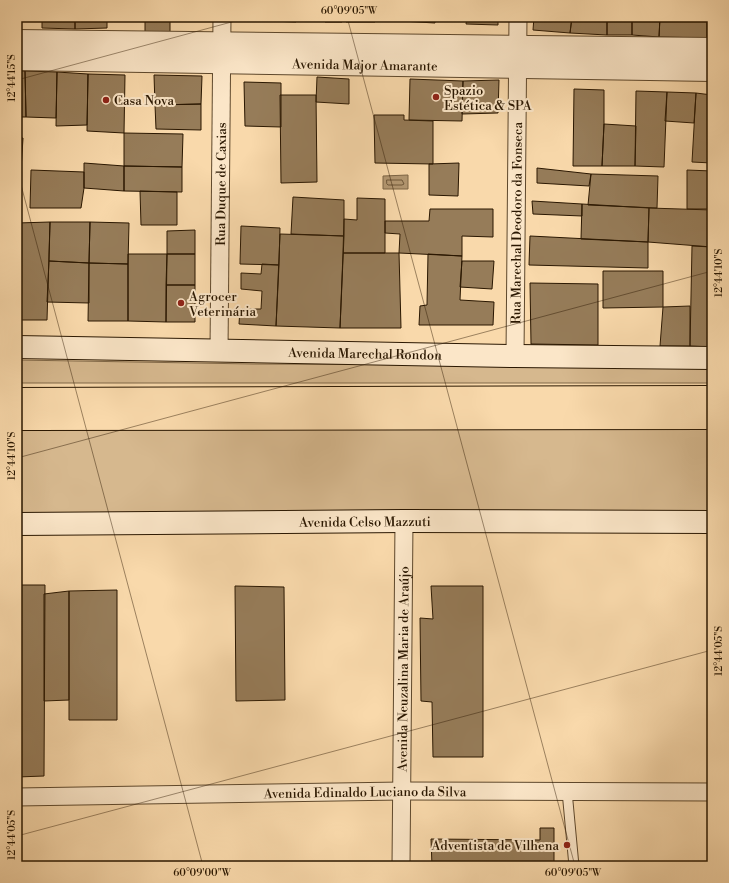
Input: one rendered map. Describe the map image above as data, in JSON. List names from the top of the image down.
{
  "streets": {
    "main road": ["Avenida Major Amarante", "Avenida Marechal Rondon", "Avenida Celso Mazzuti"],
    "street": [
      "Rua Duque de Caxias",
      "Rua Marechal Deodoro da Fonseca",
      "Avenida Neuzalina Maria de Araújo",
      "Avenida Edinaldo Luciano da Silva"
    ]
  },
  "crossings": [
    ["Avenida Major Amarante", "Rua Duque de Caxias"],
    ["Avenida Major Amarante", "Rua Marechal Deodoro da Fonseca"],
    ["Rua Duque de Caxias", "Avenida Marechal Rondon"],
    ["Rua Marechal Deodoro da Fonseca", "Avenida Marechal Rondon"],
    ["Avenida Celso Mazzuti", "Avenida Neuzalina Maria de Araújo"],
    ["Avenida Neuzalina Maria de Araújo", "Avenida Edinaldo Luciano da Silva"]
  ],
  "places": [
    "Spazio Estética & SPA",
    "Casa Nova",
    "Agrocer Veterinária",
    "Adventista de Vilhena"
  ],
  "coordinates": [
    "60°09'05\"W",
    "12°44'15\"S",
    "12°44'10\"S",
    "12°44'05\"S",
    "60°09'00\"W"
  ]
}
